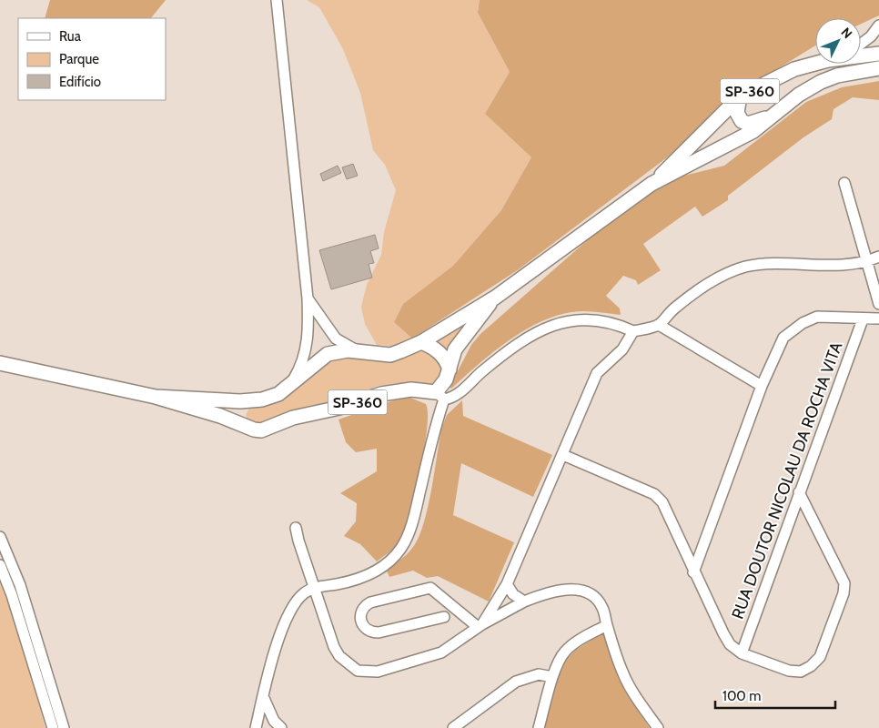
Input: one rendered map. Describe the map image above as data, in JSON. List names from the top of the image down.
{
  "streets": {
    "main road": ["SP-360"],
    "street": ["RUA DOUTOR NICOLAU DA ROCHA VITA"]
  },
  "legend": ["Rua", "Parque", "Edifício"],
  "scale_bar": "100 m",
  "north": "top right"
}
